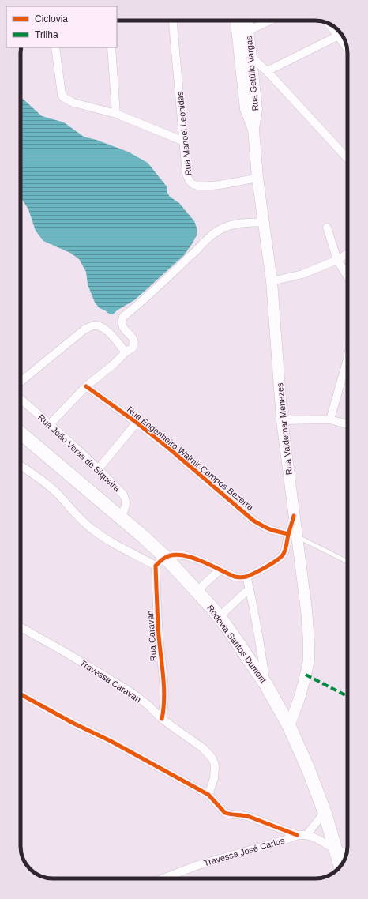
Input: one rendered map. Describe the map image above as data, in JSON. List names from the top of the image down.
{
  "streets": {
    "highway": ["Rodovia Santos Dumont"],
    "main road": ["Rua Getúlio Vargas", "Rua Valdemar Menezes"],
    "street": [
      "Rua Manoel Leonidas",
      "Rua João Veras de Siqueira",
      "Rua Engenheiro Walmir Campos Bezerra",
      "Rua Caravan",
      "Travessa Caravan",
      "Travessa José Carlos"
    ]
  },
  "crossings": [
    ["Rua Getúlio Vargas", "Rua Valdemar Menezes"],
    ["Rua Manoel Leonidas", "Rua Valdemar Menezes"],
    ["Rua Valdemar Menezes", "Rua Engenheiro Walmir Campos Bezerra"],
    ["Rua Valdemar Menezes", "Rodovia Santos Dumont"],
    ["Rua João Veras de Siqueira", "Rodovia Santos Dumont"],
    ["Rua Caravan", "Rodovia Santos Dumont"],
    ["Rua Caravan", "Travessa Caravan"],
    ["Rodovia Santos Dumont", "Travessa José Carlos"]
  ],
  "legend": ["Ciclovia", "Trilha"]
}
